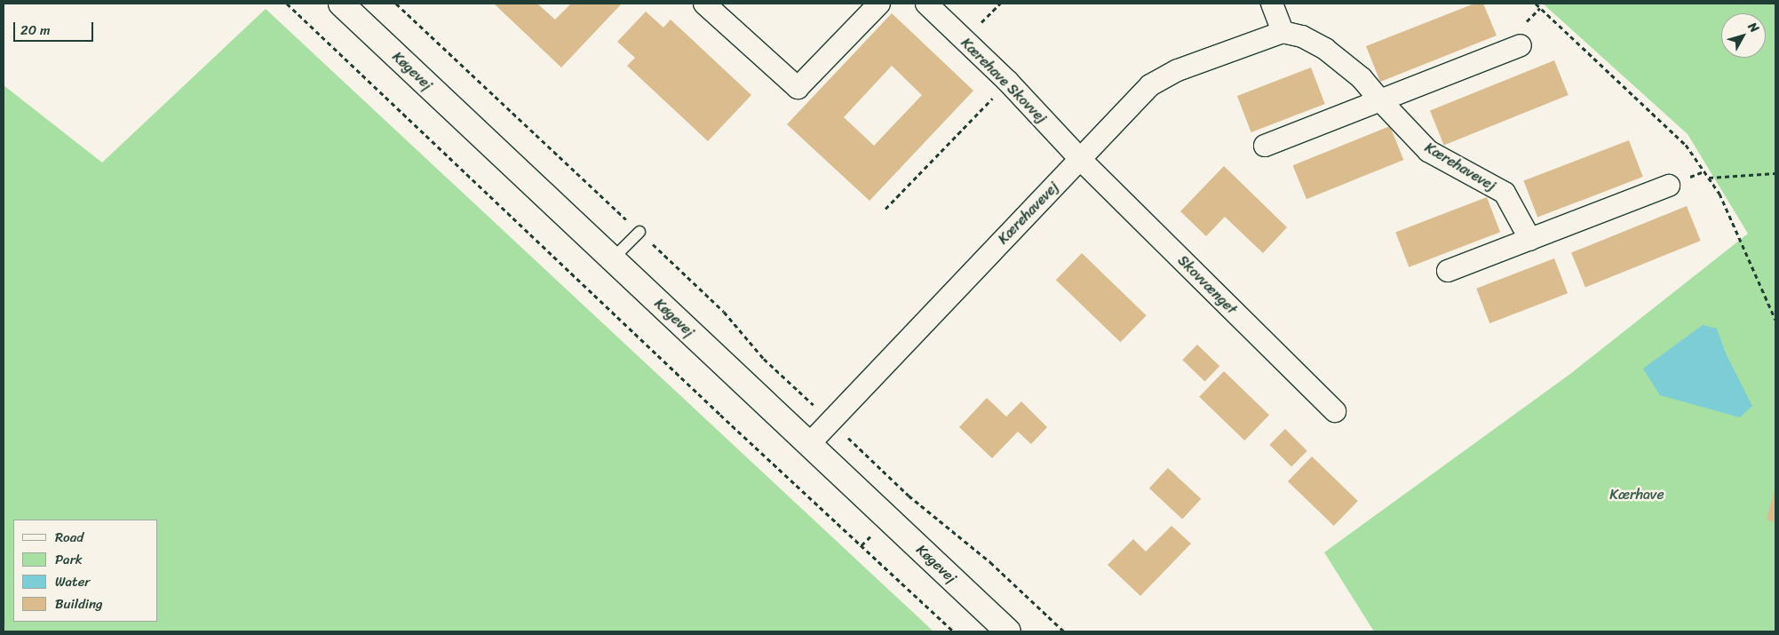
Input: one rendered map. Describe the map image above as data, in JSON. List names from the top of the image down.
{
  "streets": {
    "main road": ["Køgevej"],
    "street": ["Kærehave Skovvej", "Kærehavevej", "Skovvænget"]
  },
  "crossings": [
    ["Køgevej", "Kærehavevej"],
    ["Kærehave Skovvej", "Kærehavevej"],
    ["Kærehave Skovvej", "Skovvænget"],
    ["Kærehavevej", "Skovvænget"]
  ],
  "parks": ["Kærhave"],
  "legend": [
    "Road",
    "Park",
    "Water",
    "Building"
  ],
  "scale_bar": "20 m",
  "north": "top right"
}
